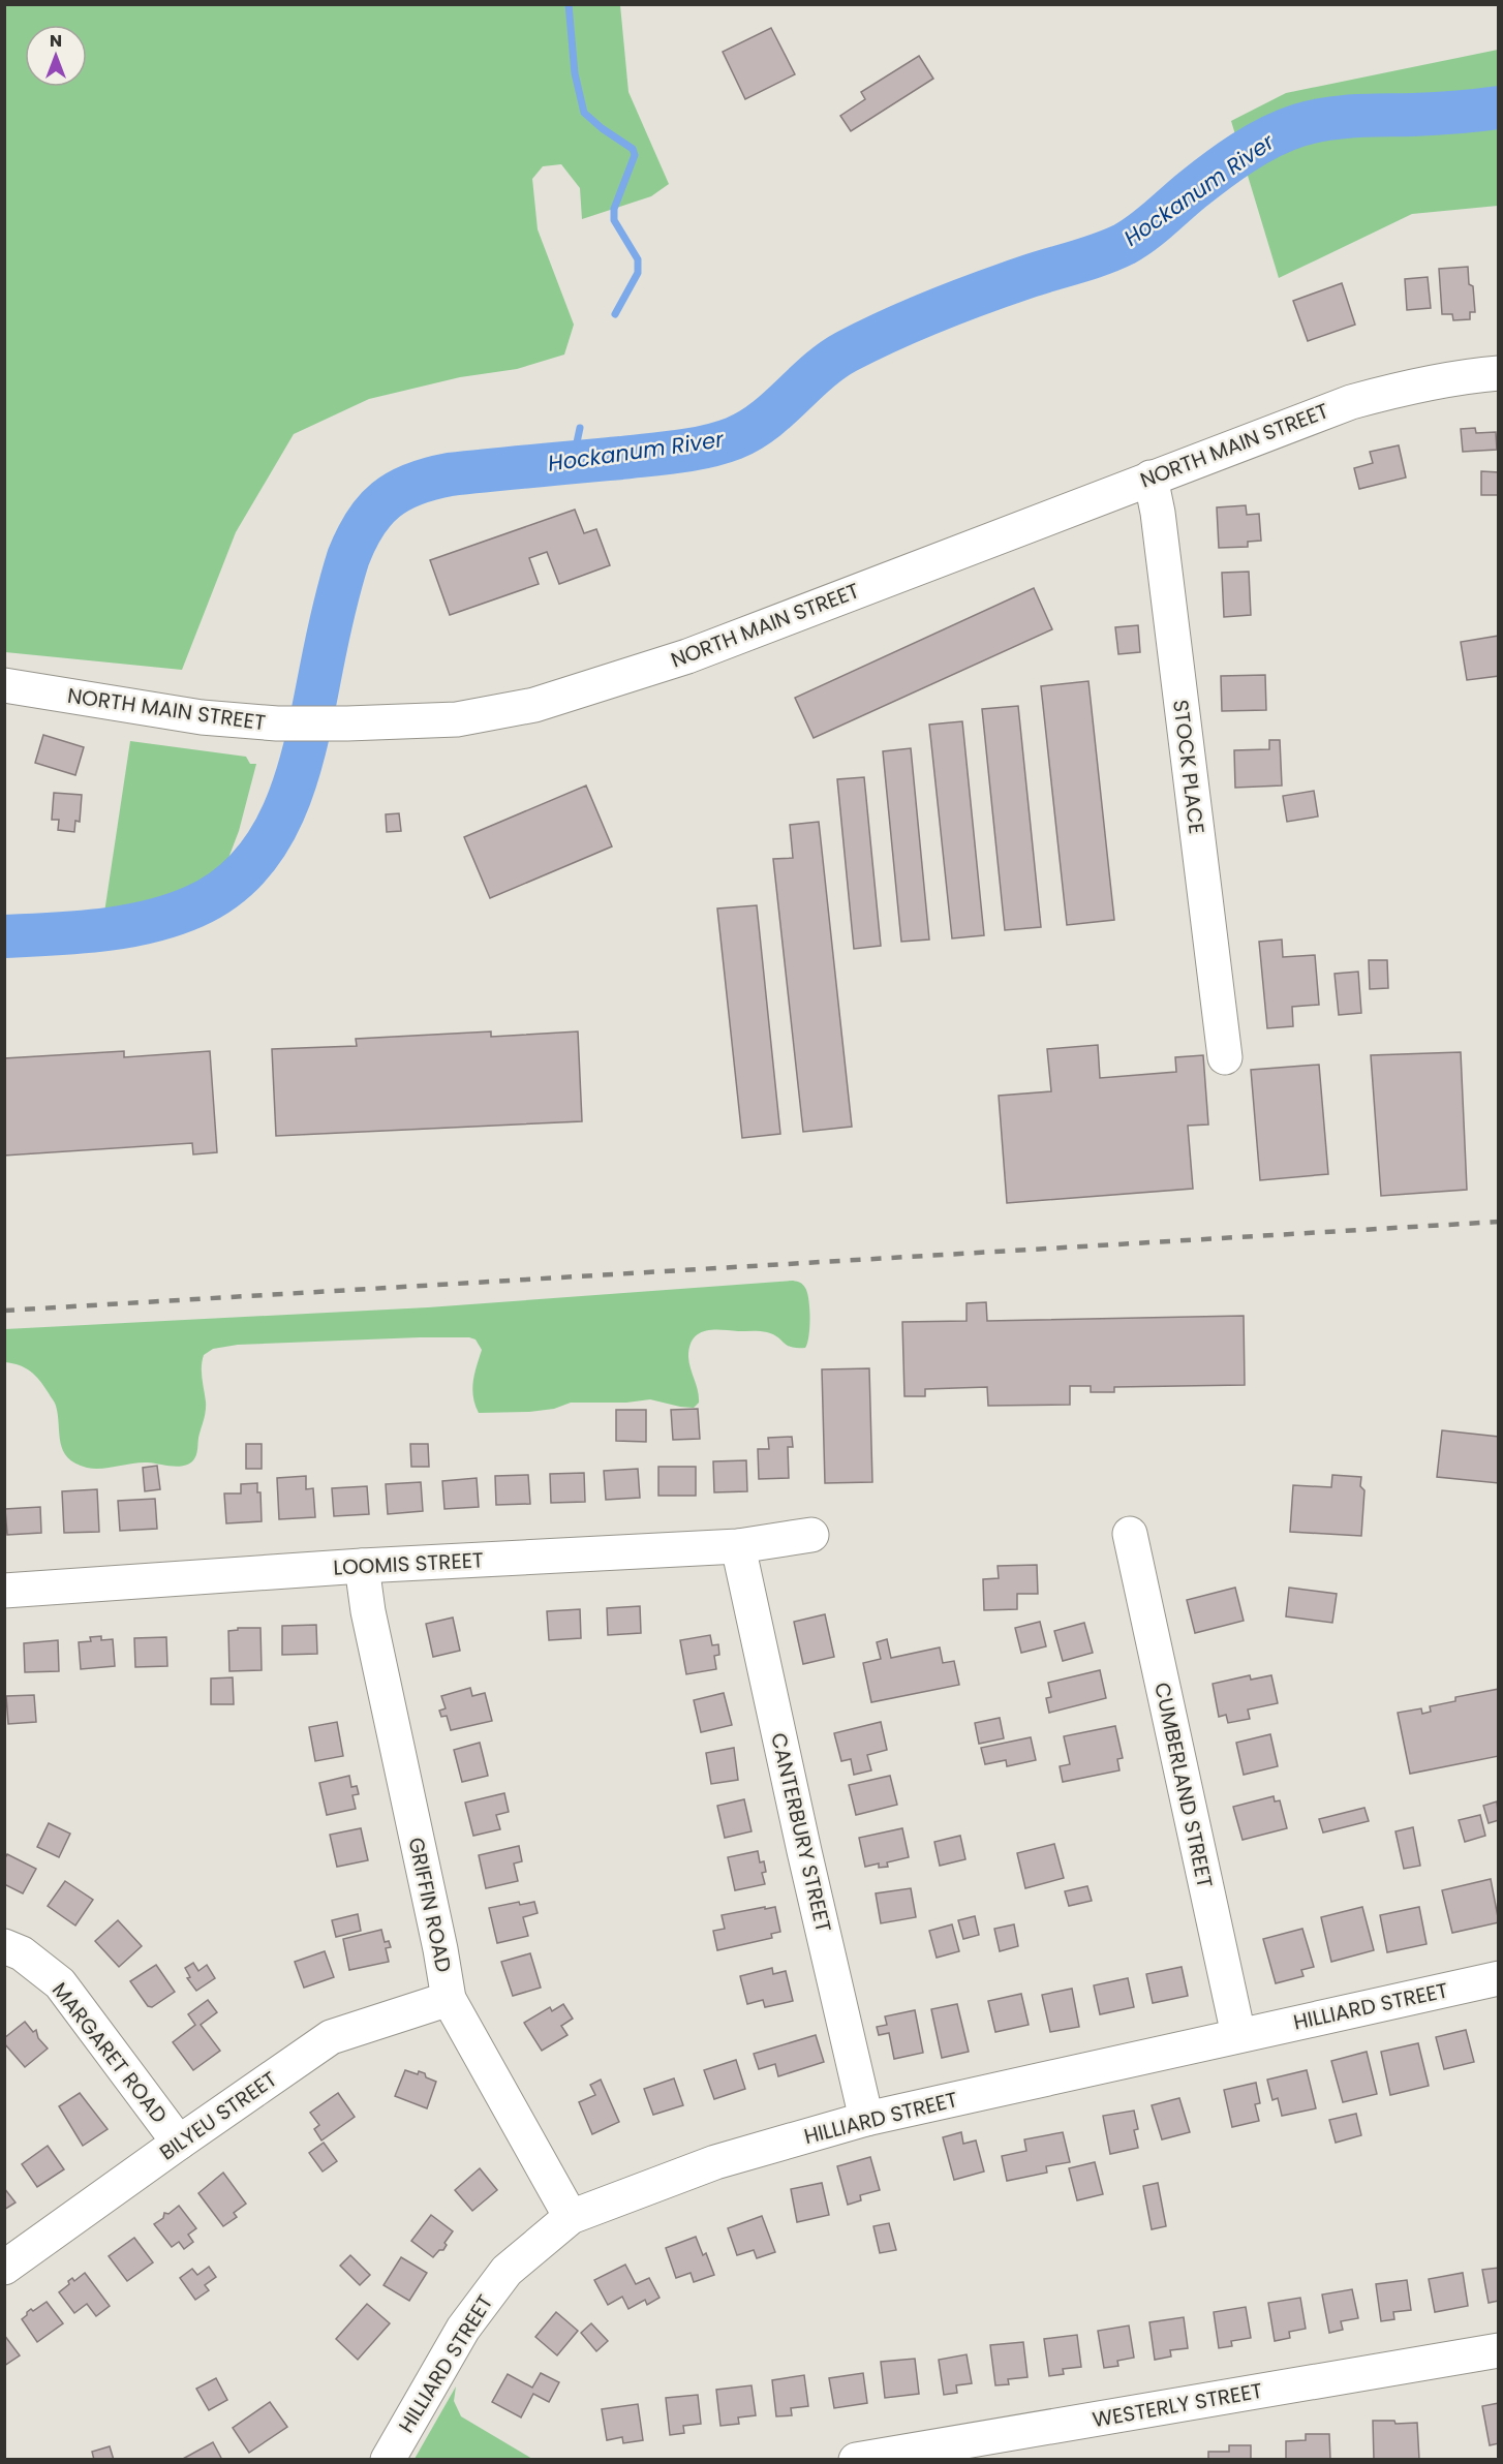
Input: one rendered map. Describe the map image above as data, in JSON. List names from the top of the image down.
{
  "streets": {
    "street": [
      "NORTH MAIN STREET",
      "STOCK PLACE",
      "LOOMIS STREET",
      "CUMBERLAND STREET",
      "CANTERBURY STREET",
      "GRIFFIN ROAD",
      "HILLIARD STREET",
      "MARGARET ROAD",
      "BILYEU STREET",
      "WESTERLY STREET"
    ]
  },
  "crossings": [
    ["NORTH MAIN STREET", "STOCK PLACE"],
    ["LOOMIS STREET", "CANTERBURY STREET"],
    ["LOOMIS STREET", "GRIFFIN ROAD"],
    ["CUMBERLAND STREET", "HILLIARD STREET"],
    ["CANTERBURY STREET", "HILLIARD STREET"],
    ["GRIFFIN ROAD", "HILLIARD STREET"],
    ["GRIFFIN ROAD", "BILYEU STREET"],
    ["MARGARET ROAD", "BILYEU STREET"]
  ],
  "water": ["Hockanum River"],
  "north": "top"
}
